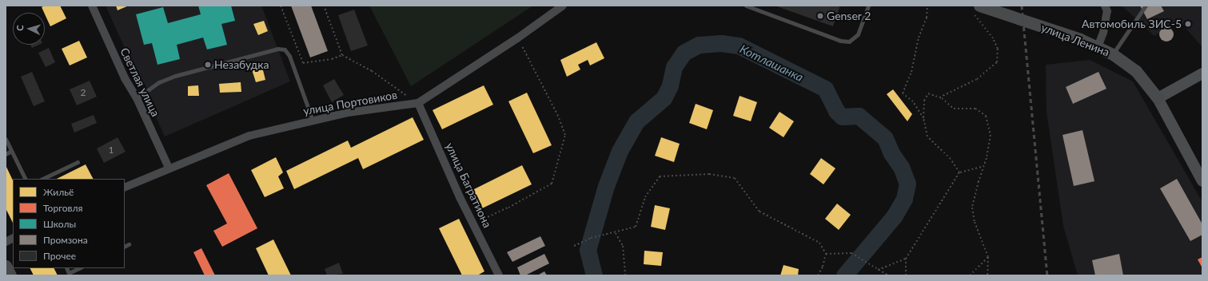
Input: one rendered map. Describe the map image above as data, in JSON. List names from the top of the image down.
{
  "streets": {
    "main road": ["улица Ленина"],
    "street": ["Светлая улица", "улица Портовиков", "улица Багратиона"]
  },
  "crossings": [
    ["Светлая улица", "улица Портовиков"],
    ["улица Портовиков", "улица Багратиона"]
  ],
  "water": ["Котлашанка"],
  "places": ["Genser 2", "Автомобиль ЗИС-5", "Незабудка"],
  "house_numbers": ["2", "1"],
  "legend": [
    "Жильё",
    "Торговля",
    "Школы",
    "Промзона",
    "Прочее"
  ],
  "north": "left"
}
